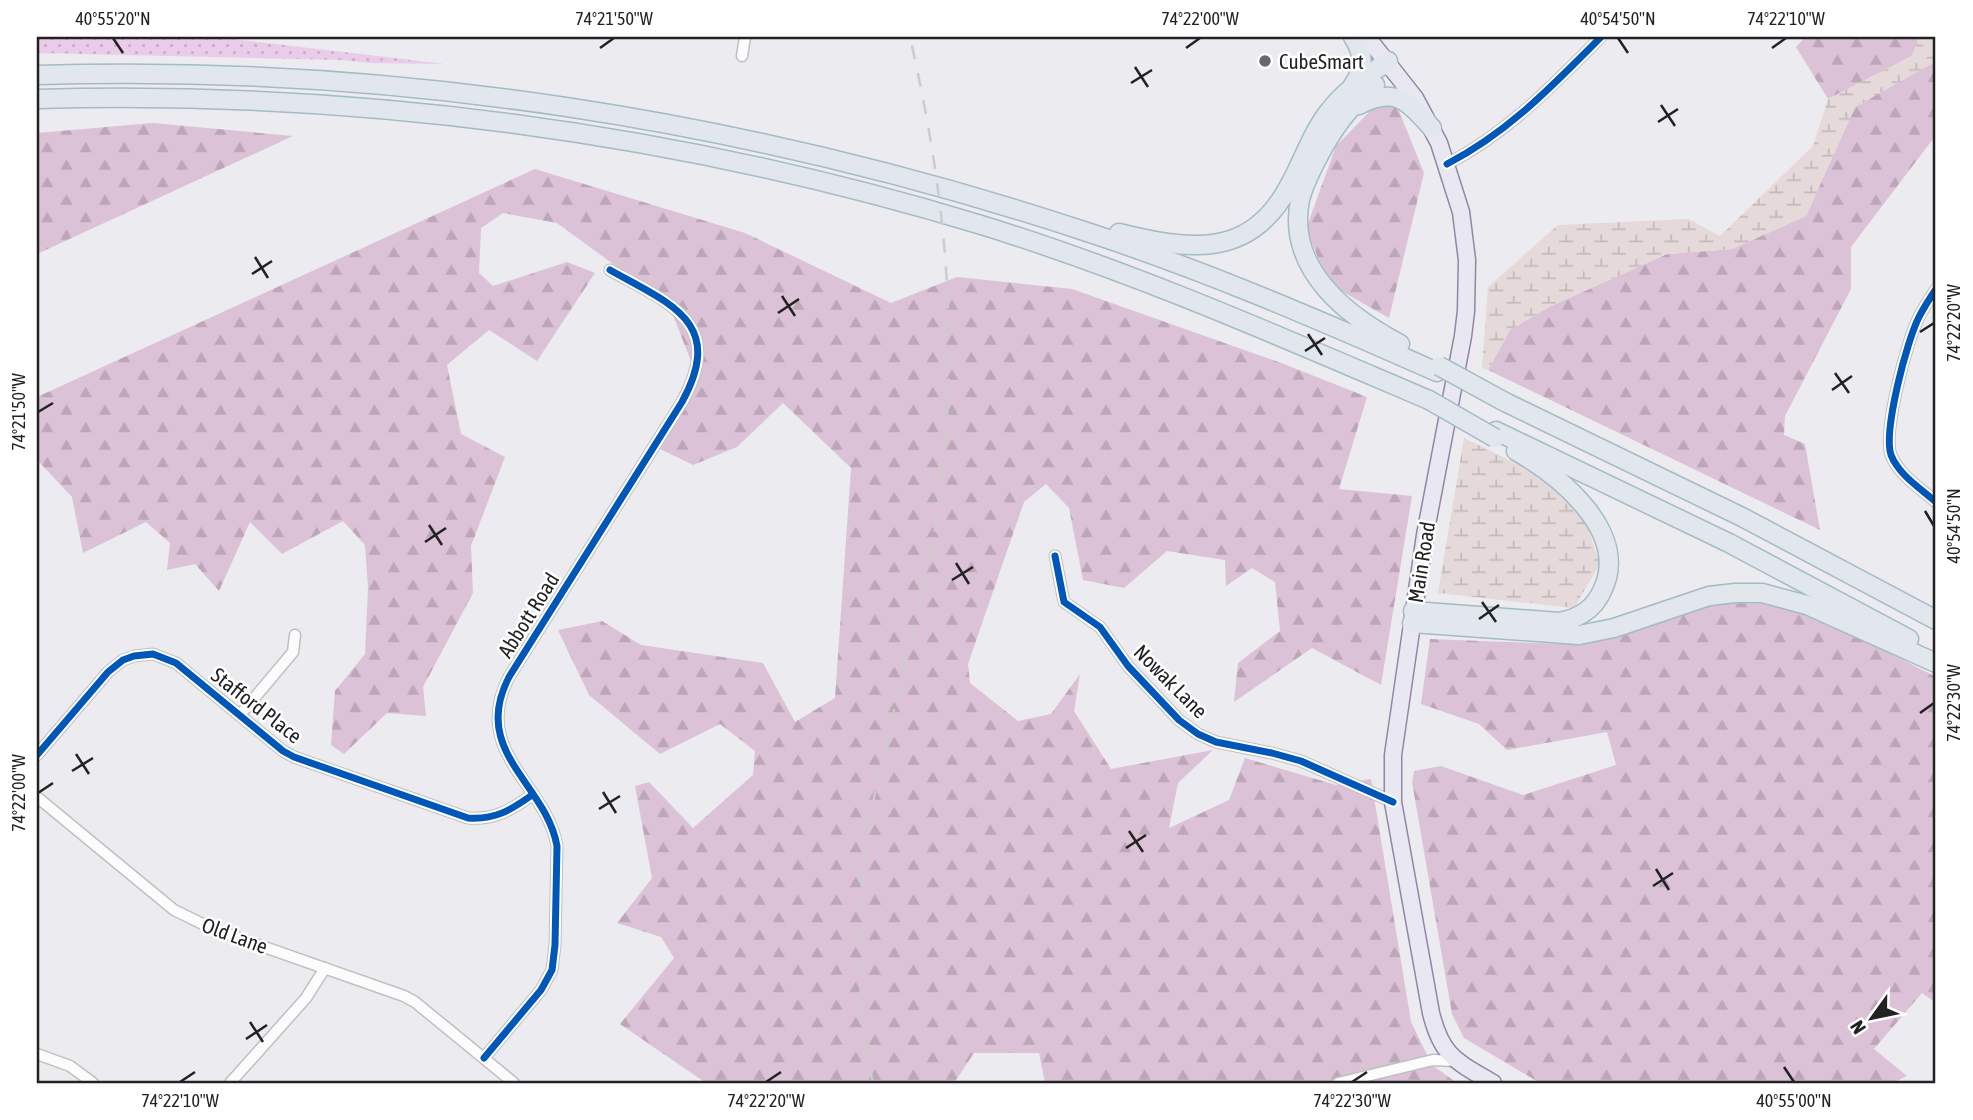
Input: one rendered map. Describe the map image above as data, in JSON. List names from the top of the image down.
{
  "streets": {
    "main road": ["Main Road"],
    "street": [
      "Abbott Road",
      "Nowak Lane",
      "Stafford Place",
      "Old Lane"
    ]
  },
  "crossings": [
    ["Main Road", "Nowak Lane"],
    ["Abbott Road", "Stafford Place"],
    ["Abbott Road", "Old Lane"]
  ],
  "places": ["CubeSmart"],
  "north": "bottom left",
  "coordinates": [
    "40°55'20\"N",
    "74°21'50\"W",
    "74°22'00\"W",
    "40°54'50\"N",
    "74°22'10\"W",
    "74°22'20\"W",
    "74°22'30\"W",
    "40°55'00\"N"
  ]
}
